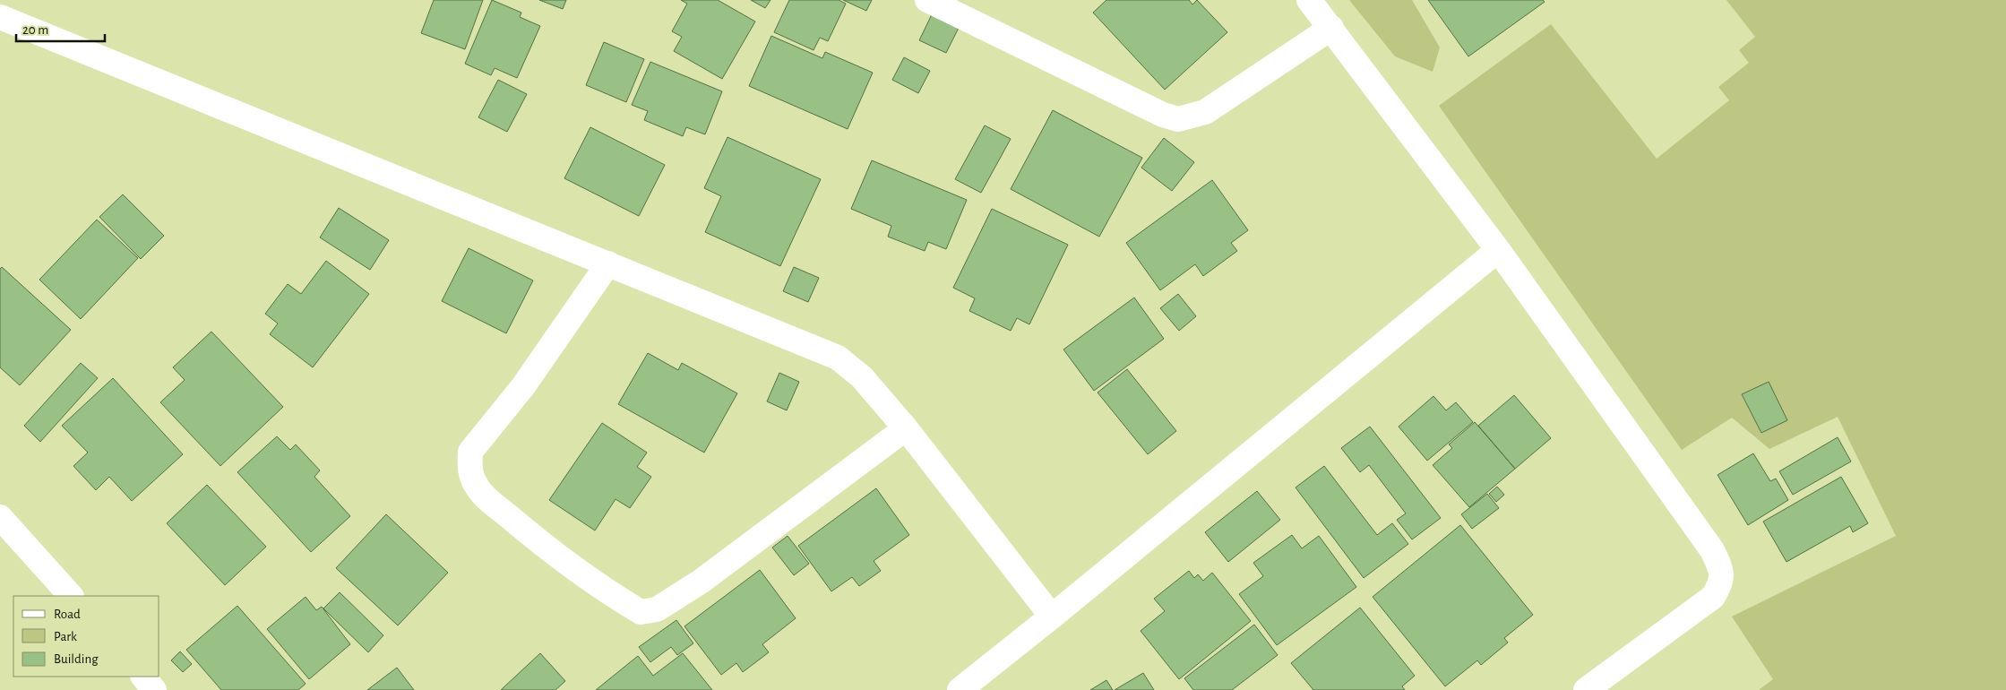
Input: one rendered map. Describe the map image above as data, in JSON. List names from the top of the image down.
{
  "legend": ["Road", "Park", "Building"],
  "scale_bar": "20 m"
}
